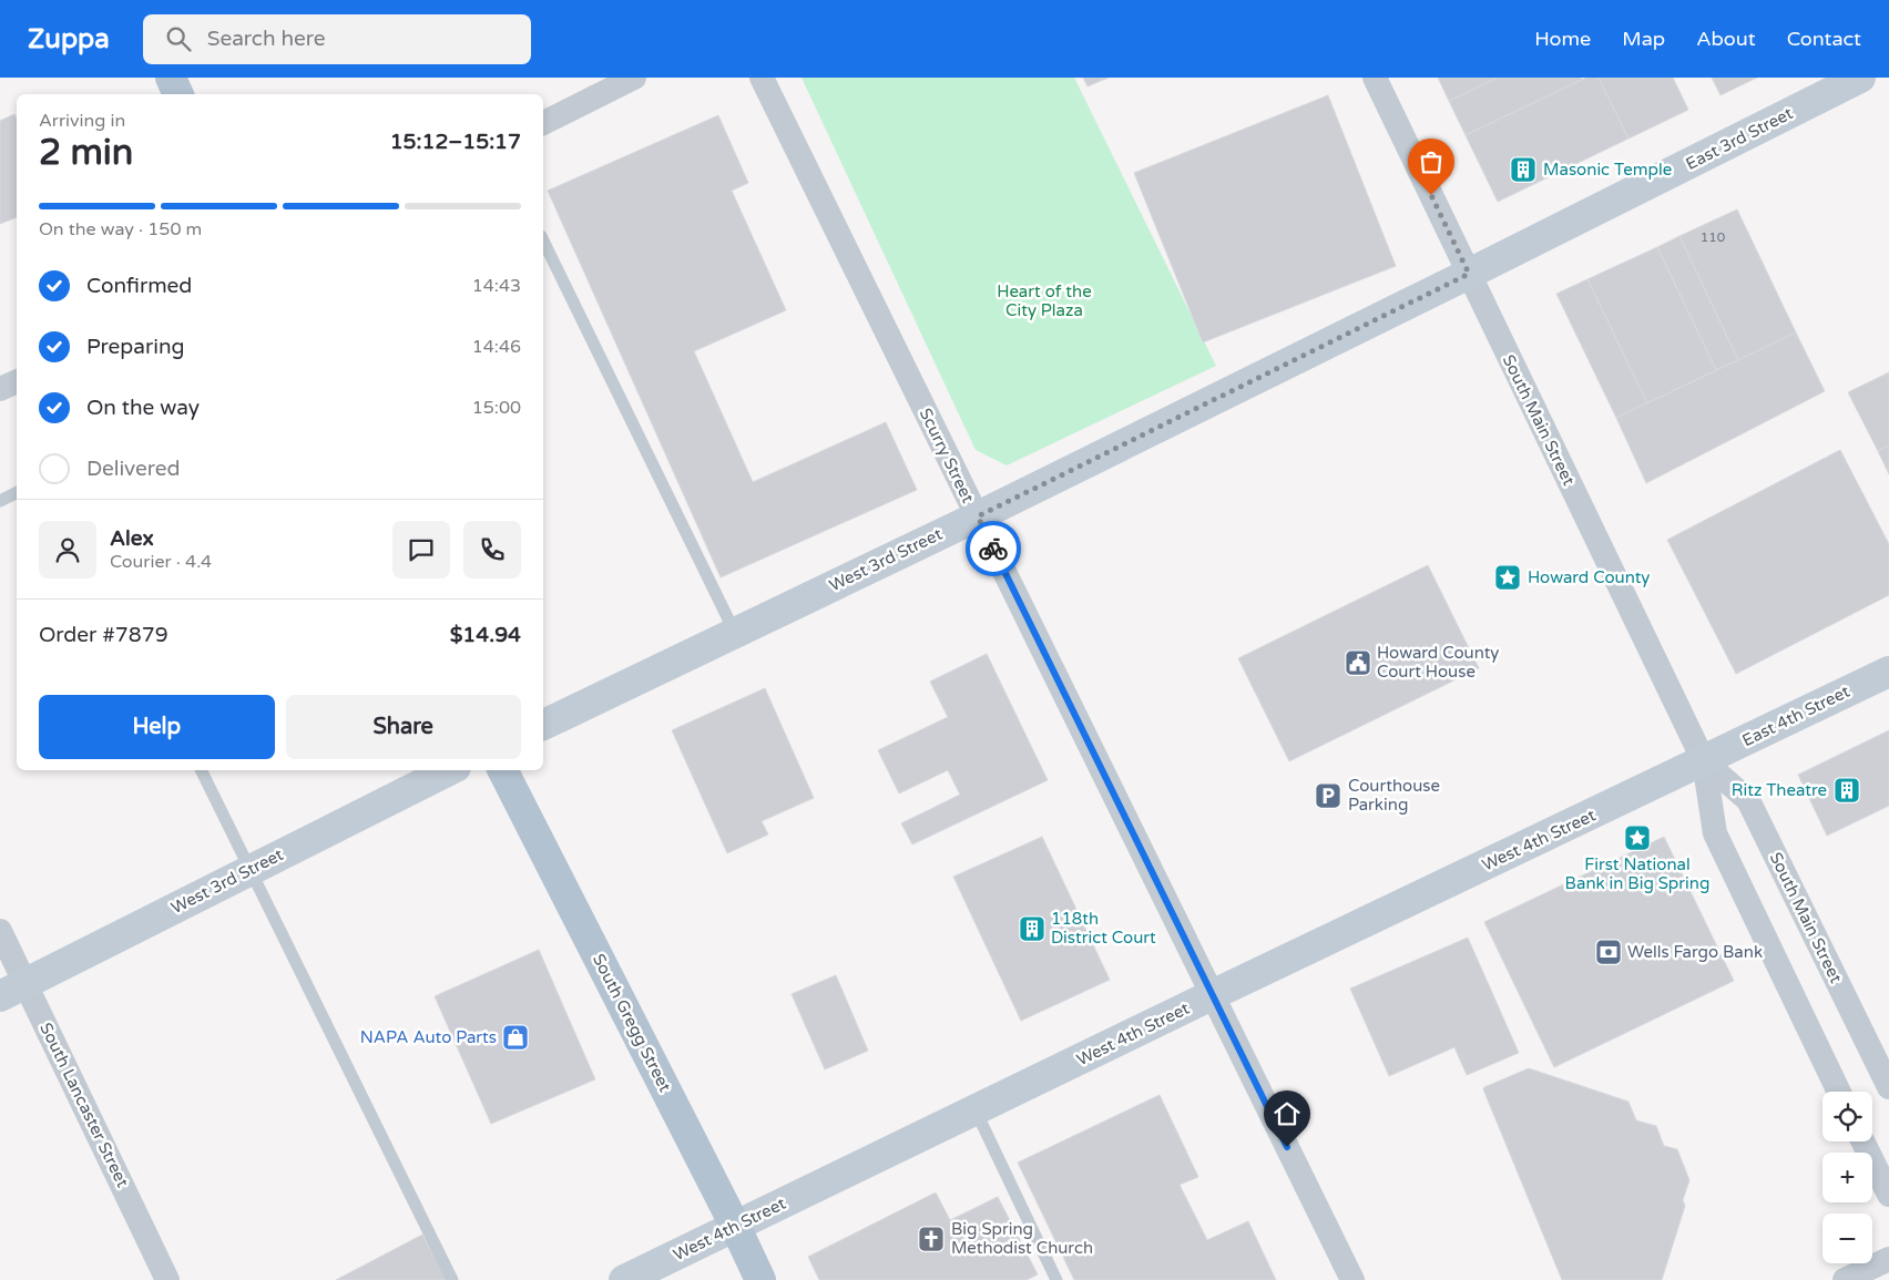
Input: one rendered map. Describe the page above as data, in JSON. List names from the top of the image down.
{
  "streets": {
    "main road": [
      "East 3rd Street",
      "West 3rd Street",
      "East 4th Street",
      "West 4th Street",
      "South Gregg Street"
    ],
    "street": ["South Main Street", "Scurry Street", "South Lancaster Street"]
  },
  "crossings": [
    ["East 3rd Street", "South Main Street"],
    ["East 3rd Street", "West 3rd Street"],
    ["South Main Street", "West 3rd Street"],
    ["South Main Street", "East 4th Street"],
    ["South Main Street", "West 4th Street"],
    ["Scurry Street", "West 3rd Street"],
    ["Scurry Street", "West 4th Street"],
    ["West 3rd Street", "South Lancaster Street"],
    ["East 4th Street", "West 4th Street"],
    ["West 4th Street", "South Gregg Street"]
  ],
  "parks": ["Heart of the City Plaza"],
  "places": {
    "building": ["Masonic Temple", "Ritz Theatre", "118th District Court"],
    "place": ["Howard County", "First National Bank in Big Spring"],
    "public building": ["Howard County Court House"],
    "parking": ["Courthouse Parking"],
    "bank": ["Wells Fargo Bank"],
    "shop": ["NAPA Auto Parts"],
    "church": ["Big Spring Methodist Church"]
  },
  "house_numbers": ["110"],
  "page": {
    "header": "Zuppa",
    "search": "Search here",
    "nav": [
      "Home",
      "Map",
      "About",
      "Contact"
    ],
    "heading": ["2 min", "Arriving in", "15:12–15:17"],
    "panel": [
      "Alex",
      "Courier · 4.4",
      "Order #7879",
      "$14.94"
    ],
    "bar": "On the way · 150 m",
    "list": [
      ["Confirmed", "14:43"],
      ["Preparing", "14:46"],
      ["On the way", "15:00"],
      "Delivered"
    ],
    "buttons": ["Help", "Share"],
    "map_buttons": ["+", "−"]
  }
}
